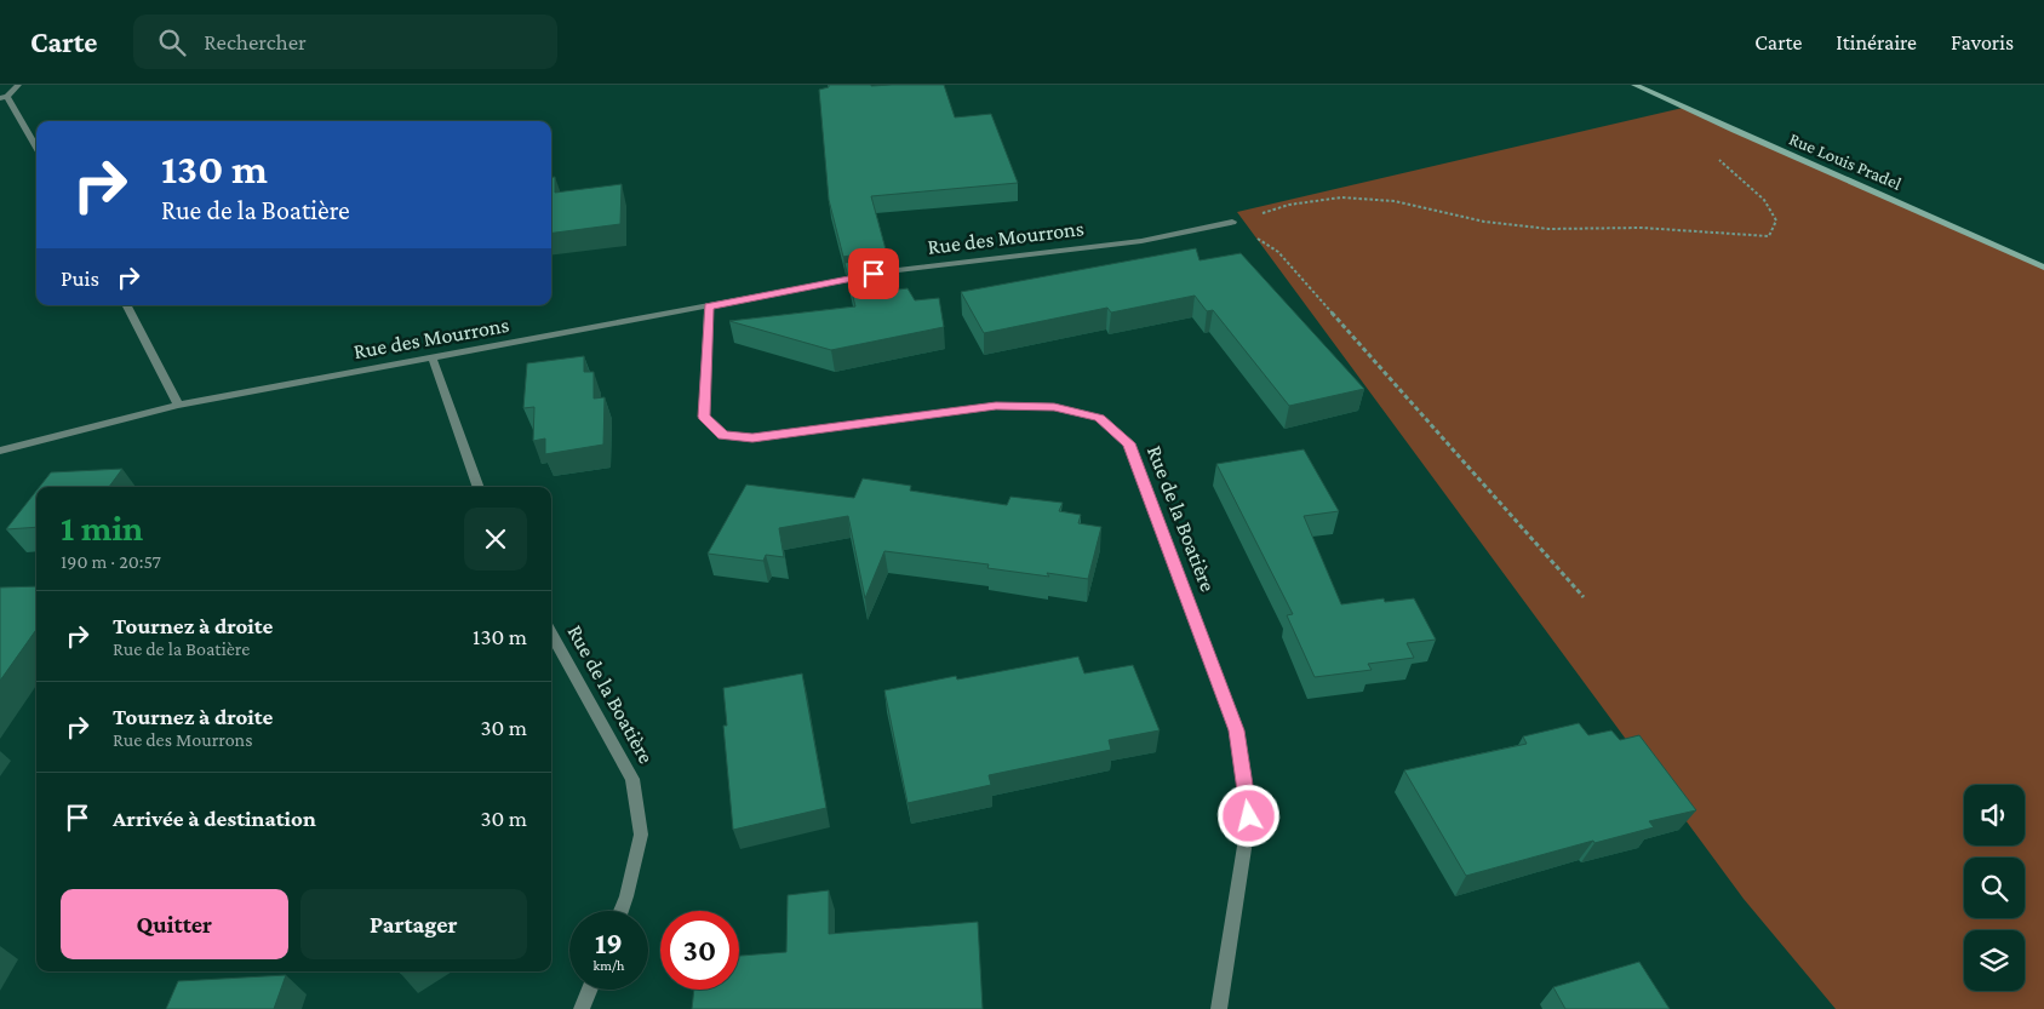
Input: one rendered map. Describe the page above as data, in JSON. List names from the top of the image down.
{
  "streets": {
    "main road": ["Rue Louis Pradel"],
    "street": ["Rue des Mourrons", "Rue de la Boatière"]
  },
  "crossings": [
    ["Rue des Mourrons", "Rue de la Boatière"]
  ],
  "page": {
    "header": "Carte",
    "search": "Rechercher",
    "nav": ["Carte", "Itinéraire", "Favoris"],
    "turn": ["130 m", "Rue de la Boatière"],
    "then": "Puis",
    "heading": ["1 min", "190 m · 20:57"],
    "list": [
      {
        "name": "Tournez à droite",
        "note": "Rue de la Boatière",
        "value": "130 m"
      },
      {
        "name": "Tournez à droite",
        "note": "Rue des Mourrons",
        "value": "30 m"
      },
      {
        "name": "Arrivée à destination",
        "value": "30 m"
      }
    ],
    "buttons": ["Quitter", "Partager"],
    "speed": "19 km/h",
    "limit": "30"
  }
}
